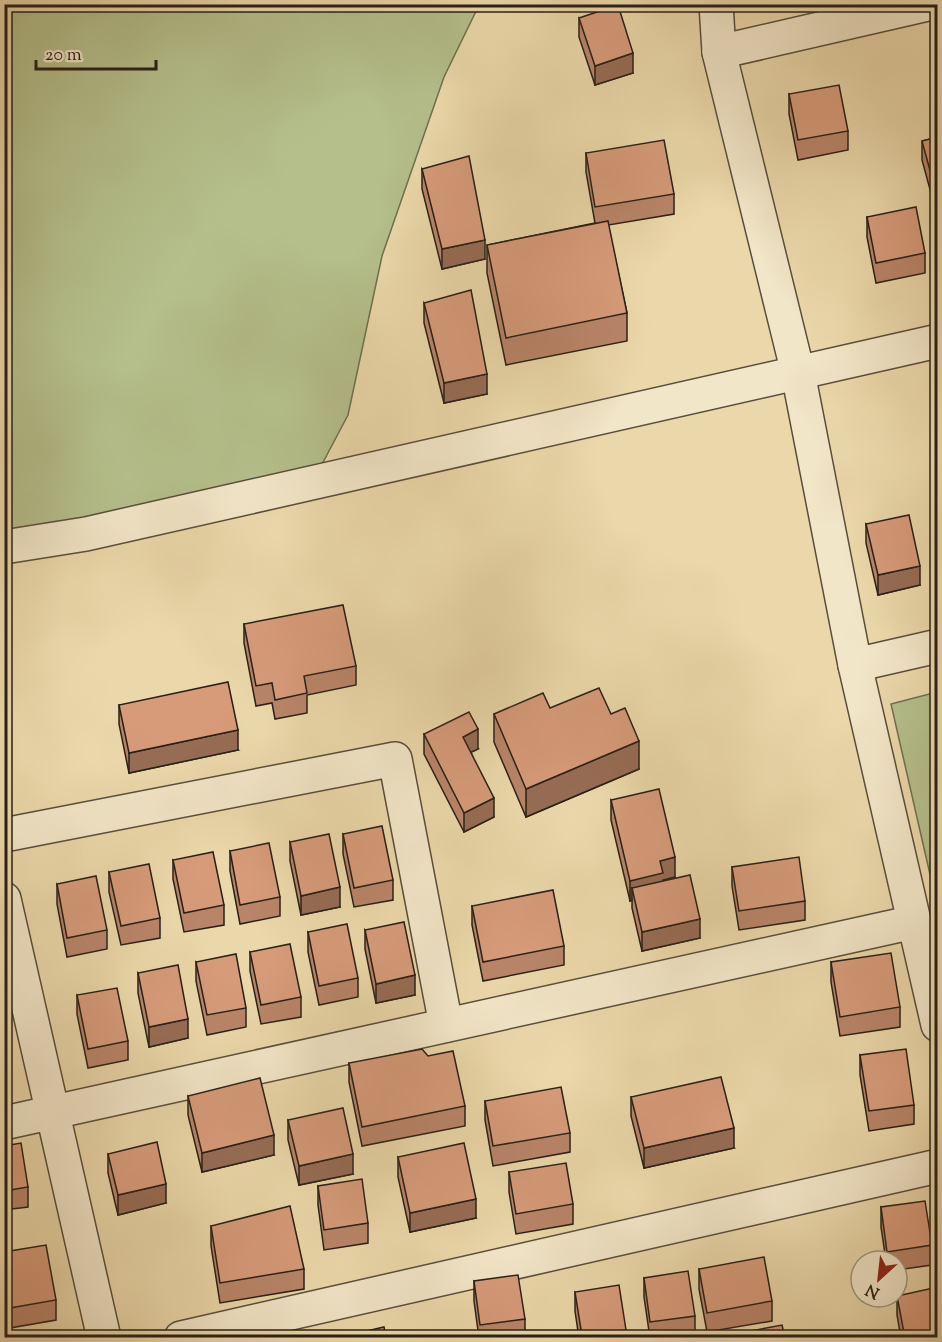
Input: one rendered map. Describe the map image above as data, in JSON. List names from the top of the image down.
{
  "scale_bar": "20 m",
  "north": "bottom left"
}
